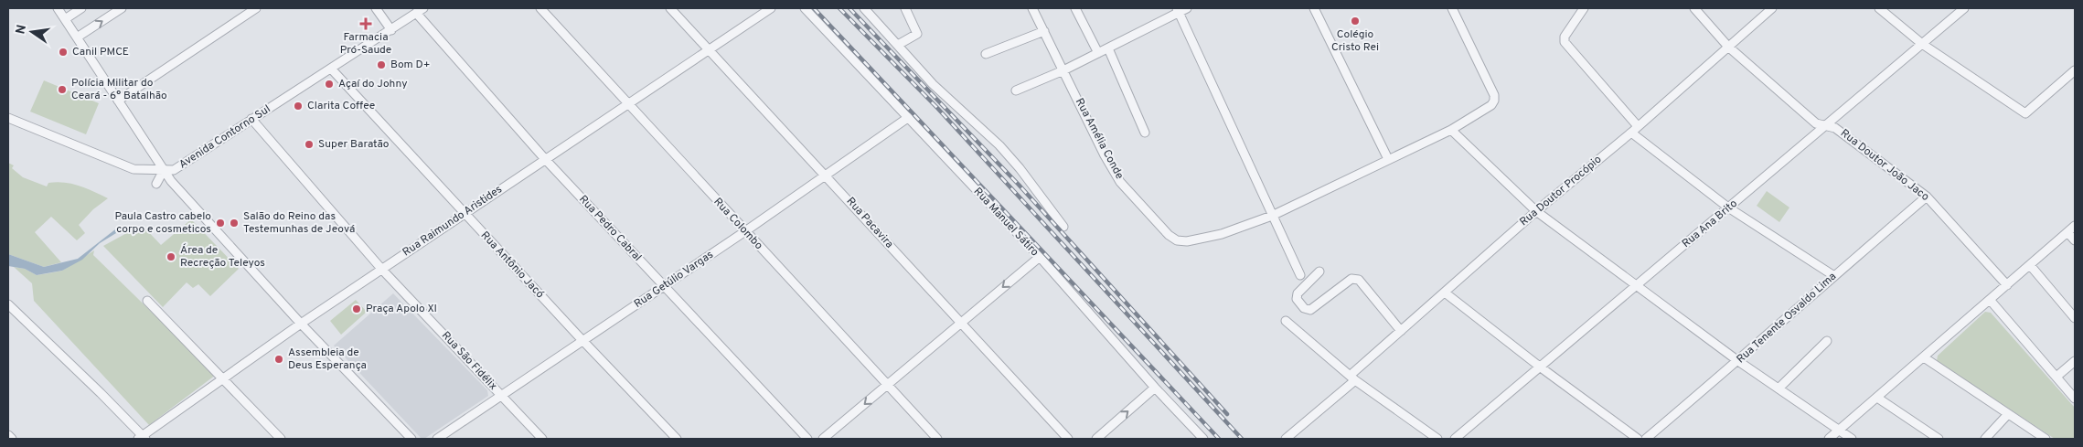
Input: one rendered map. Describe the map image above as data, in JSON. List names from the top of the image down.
{
  "streets": {
    "street": [
      "Avenida Contorno Sul",
      "Rua Amélia Conde",
      "Rua Doutor João Jaco",
      "Rua Doutor Procópio",
      "Rua Raimundo Aristides",
      "Rua Manuel Sátiro",
      "Rua Pacavira",
      "Rua Colombo",
      "Rua Ana Brito",
      "Rua Pedro Cabral",
      "Rua Antônio Jacó",
      "Rua Getúlio Vargas",
      "Rua Tenente Osvaldo Lima",
      "Rua São Fidélix"
    ]
  },
  "crossings": [
    ["Avenida Contorno Sul", "Rua Pedro Cabral"],
    ["Avenida Contorno Sul", "Rua Antônio Jacó"],
    ["Avenida Contorno Sul", "Rua São Fidélix"],
    ["Rua Doutor João Jaco", "Rua Doutor Procópio"],
    ["Rua Doutor João Jaco", "Rua Ana Brito"],
    ["Rua Doutor João Jaco", "Rua Tenente Osvaldo Lima"],
    ["Rua Raimundo Aristides", "Rua Pacavira"],
    ["Rua Raimundo Aristides", "Rua Colombo"],
    ["Rua Raimundo Aristides", "Rua Pedro Cabral"],
    ["Rua Raimundo Aristides", "Rua Antônio Jacó"],
    ["Rua Raimundo Aristides", "Rua São Fidélix"],
    ["Rua Manuel Sátiro", "Rua Getúlio Vargas"],
    ["Rua Pacavira", "Rua Getúlio Vargas"],
    ["Rua Colombo", "Rua Getúlio Vargas"],
    ["Rua Pedro Cabral", "Rua Getúlio Vargas"],
    ["Rua Antônio Jacó", "Rua Getúlio Vargas"],
    ["Rua Getúlio Vargas", "Rua São Fidélix"]
  ],
  "places": {
    "other": [
      "Colégio Cristo Rei",
      "Canil PMCE",
      "Bom D+",
      "Açaí do Johny",
      "Polícia Militar do Ceará - 6° Batalhão",
      "Clarita Coffee",
      "Super Baratão",
      "Paula Castro cabelo corpo e cosmeticos",
      "Salão do Reino das Testemunhas de Jeová",
      "Área de Recreção Teleyos",
      "Praça Apolo XI",
      "Assembleia de Deus Esperança"
    ],
    "health": ["Farmacia Pró-Saude"]
  },
  "north": "left"
}
